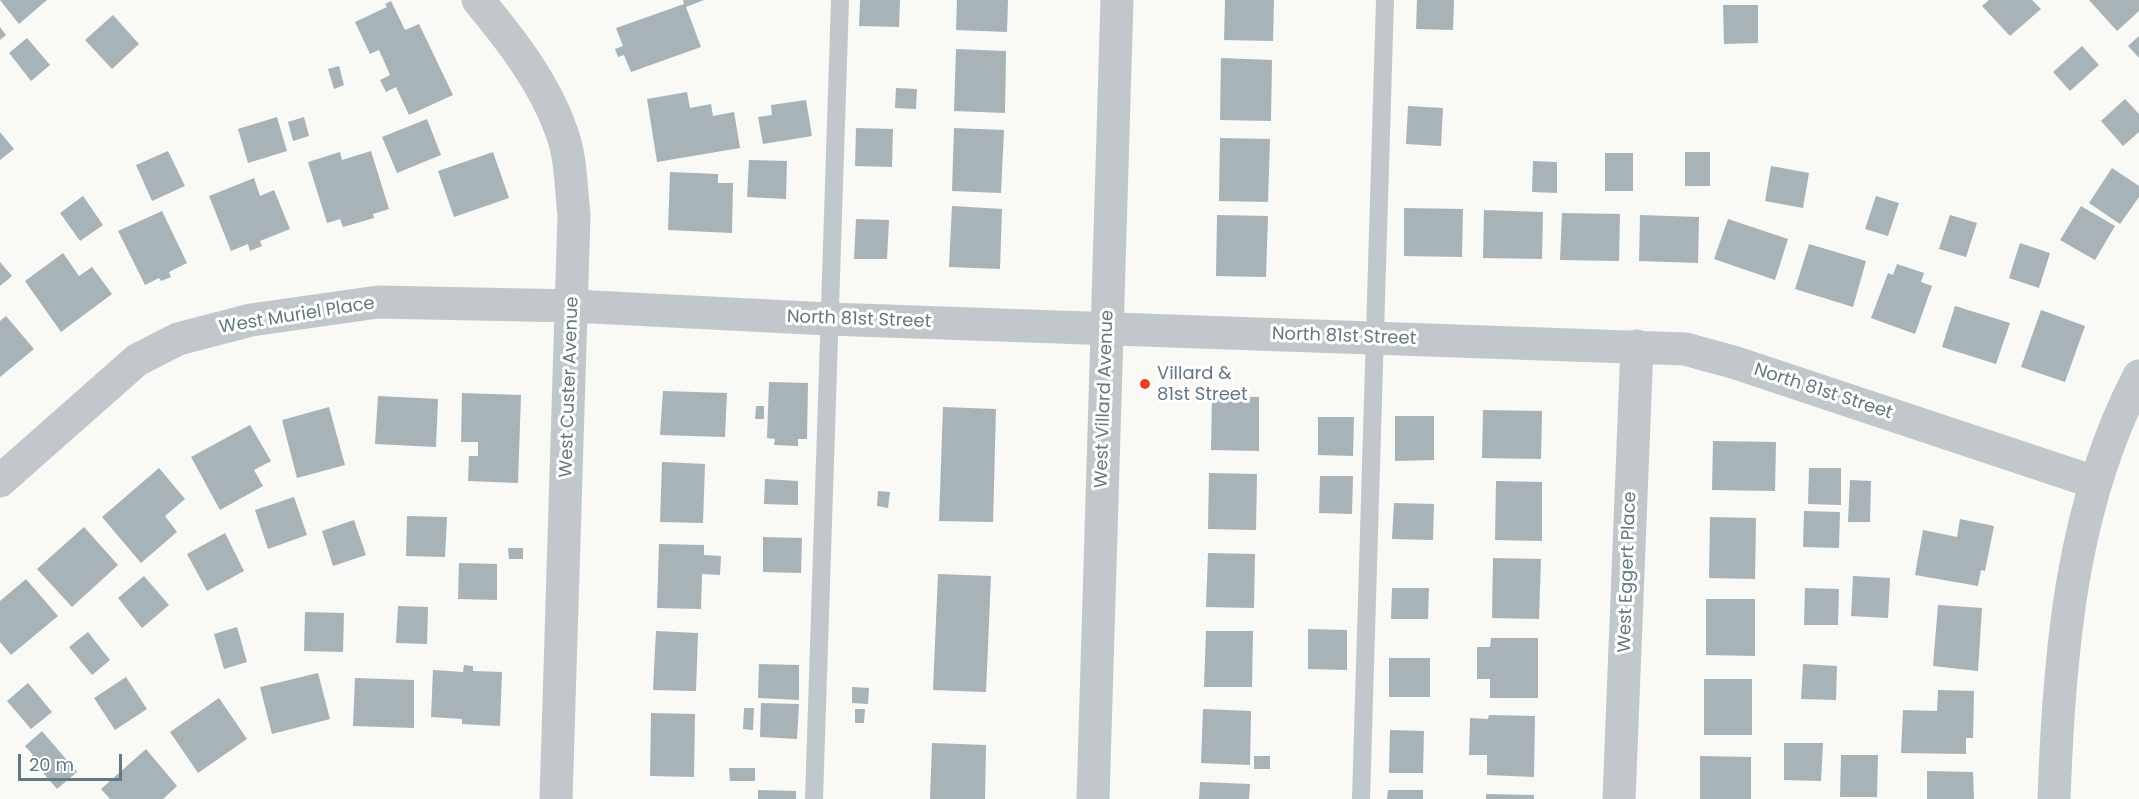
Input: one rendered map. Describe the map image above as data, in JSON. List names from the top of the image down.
{
  "streets": {
    "street": [
      "West Muriel Place",
      "North 81st Street",
      "West Custer Avenue",
      "West Villard Avenue",
      "West Eggert Place"
    ]
  },
  "crossings": [
    ["West Muriel Place", "North 81st Street"],
    ["West Muriel Place", "West Custer Avenue"],
    ["North 81st Street", "West Custer Avenue"],
    ["North 81st Street", "West Villard Avenue"],
    ["North 81st Street", "West Eggert Place"]
  ],
  "places": ["Villard & 81st Street"],
  "scale_bar": "20 m"
}
